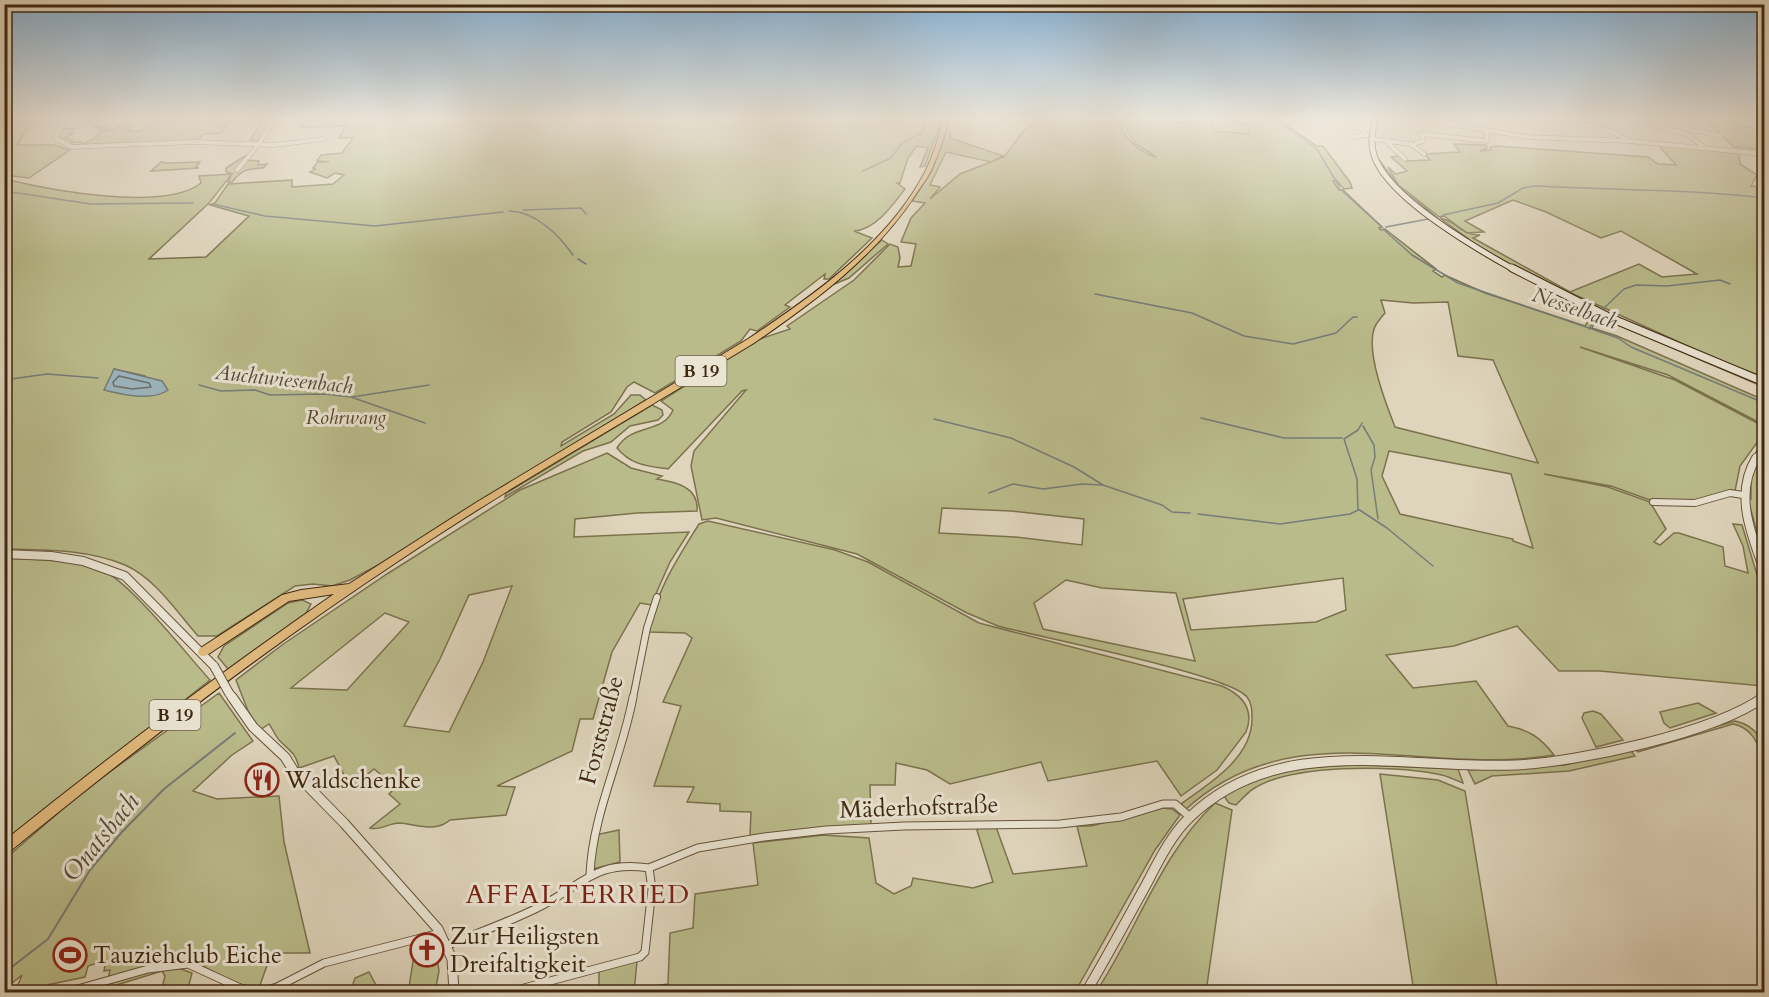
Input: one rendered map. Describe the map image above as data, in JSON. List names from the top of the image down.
{
  "streets": {
    "main road": ["B 19"],
    "street": ["Forststraße", "Mäderhofstraße"]
  },
  "districts": ["AFFALTERRIED"],
  "water": ["Nesselbach", "Auchtwiesenbach", "Onatsbach"],
  "parks": ["Rohrwang"],
  "places": {
    "restaurant": ["Waldschenke"],
    "church": ["Zur Heiligsten Dreifaltigkeit"],
    "sports": ["Tauziehclub Eiche"]
  }
}
